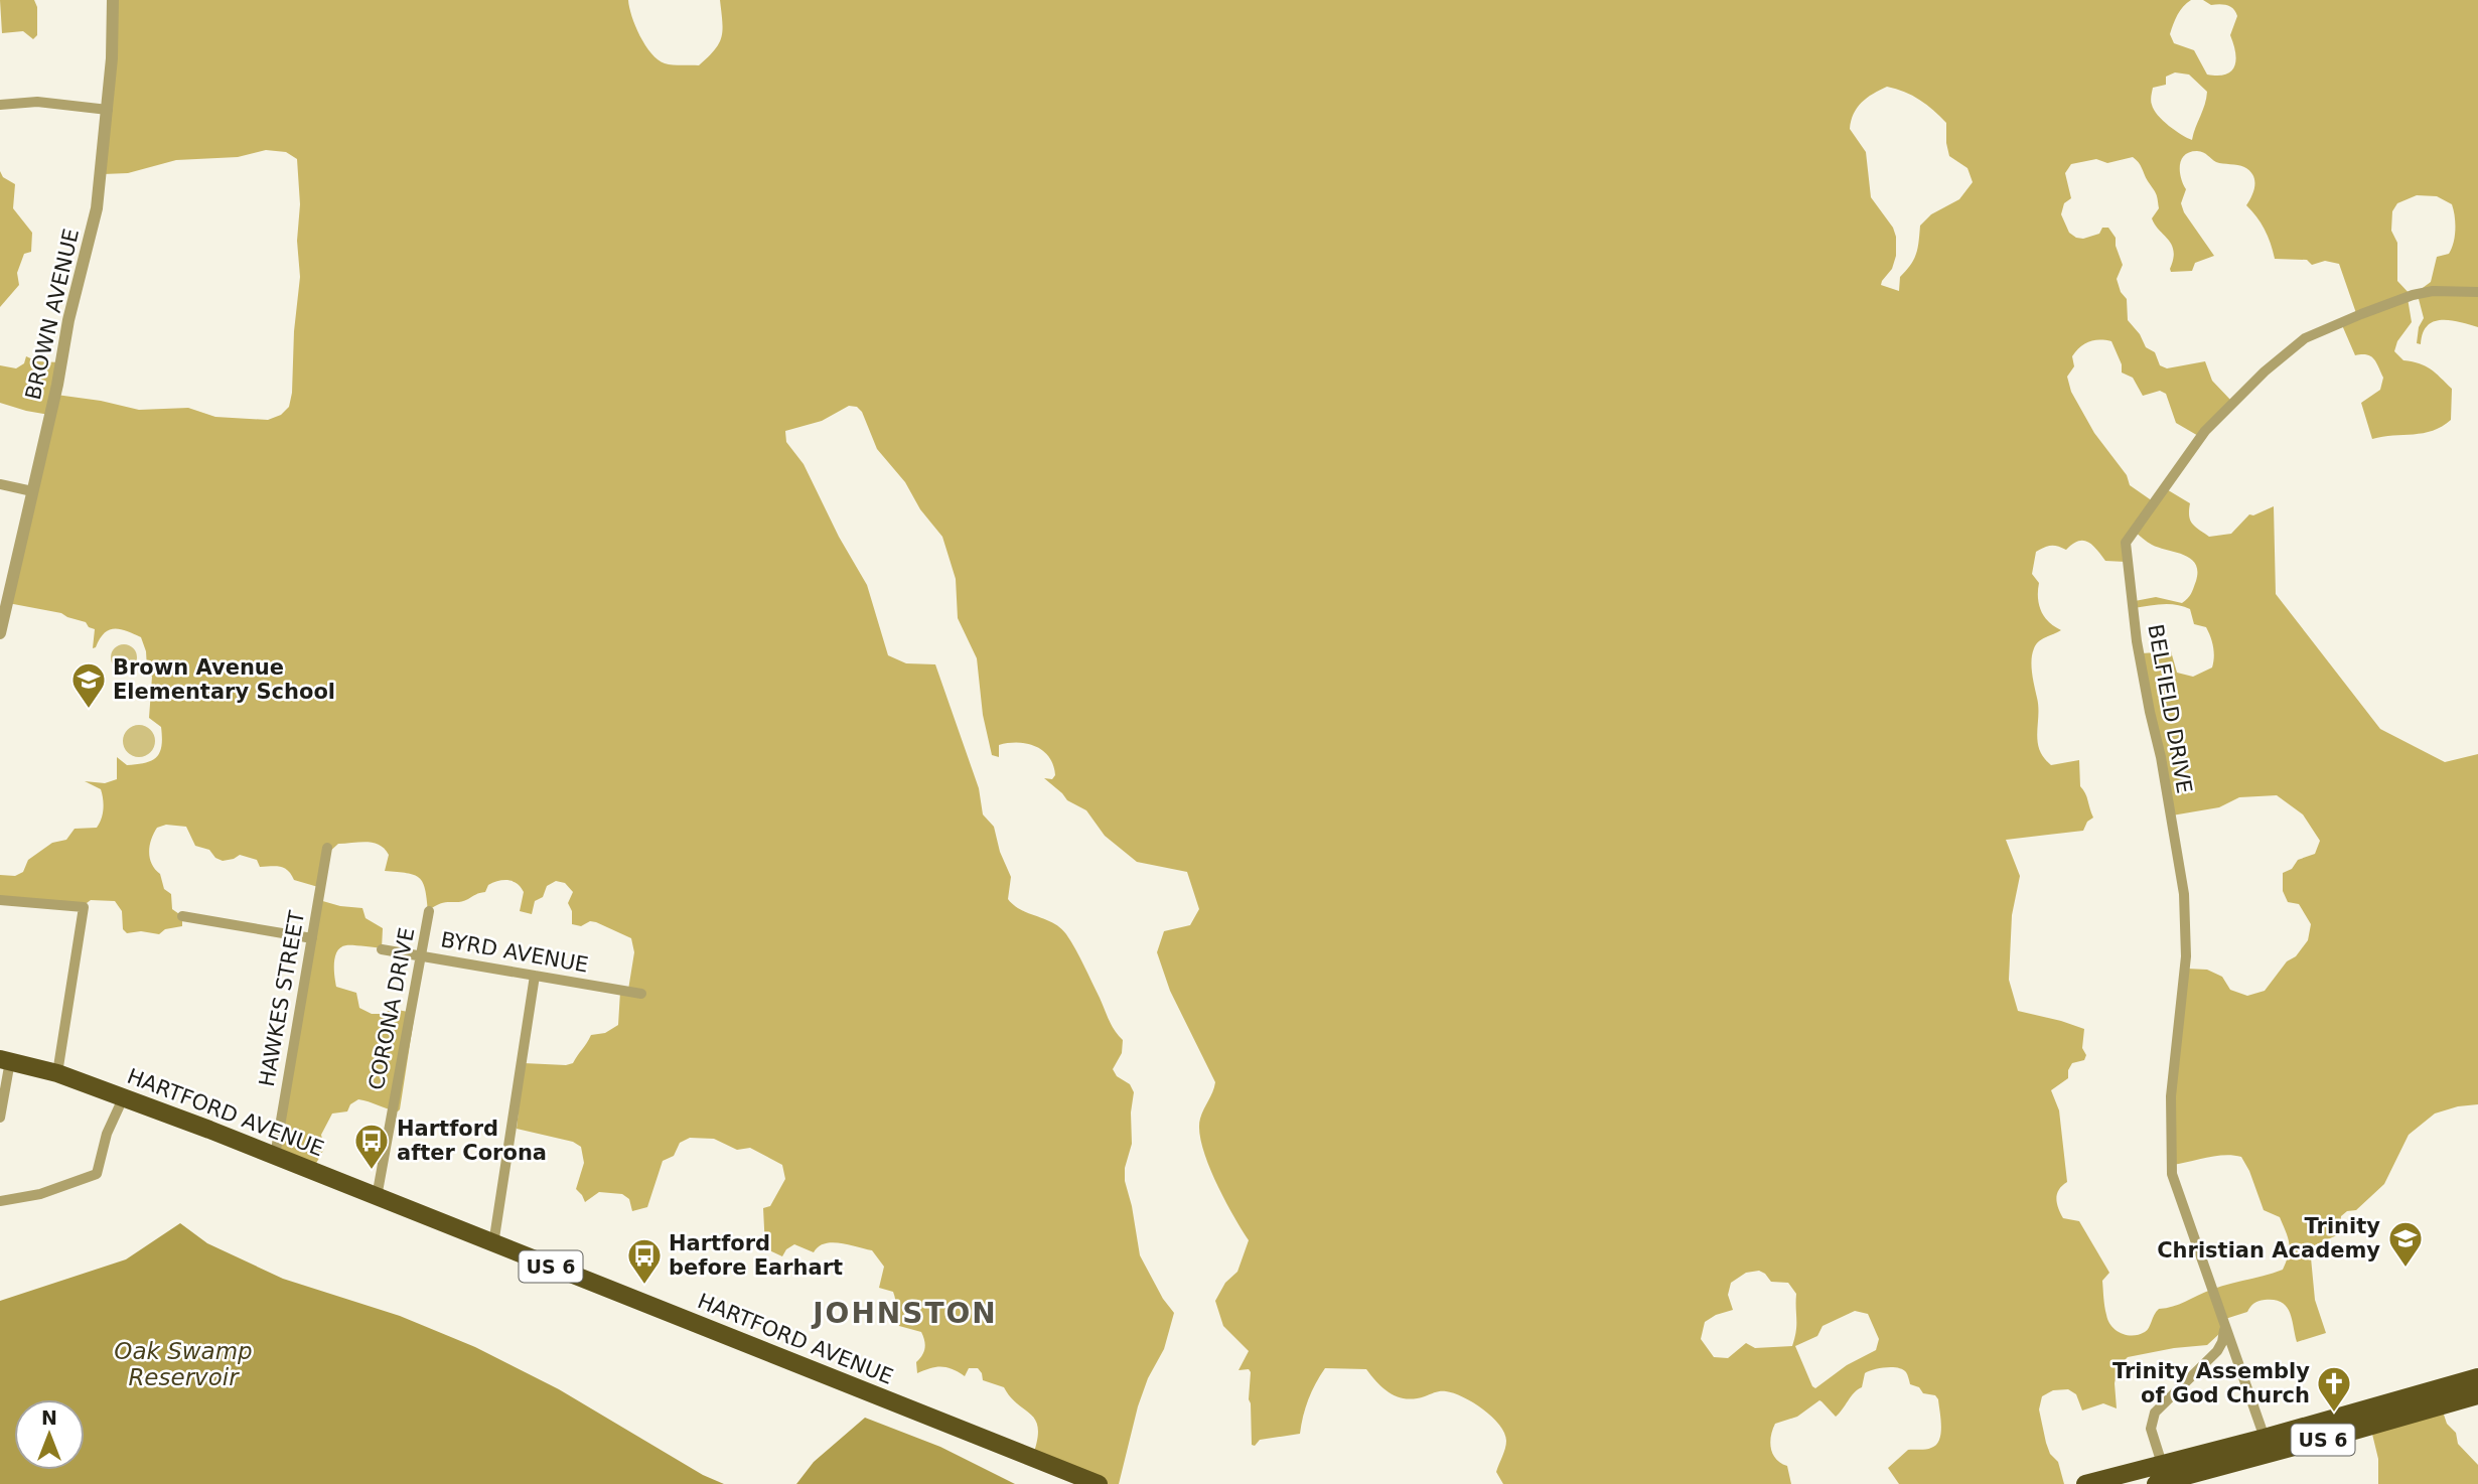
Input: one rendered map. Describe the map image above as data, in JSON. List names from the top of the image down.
{
  "streets": {
    "highway": ["HARTFORD AVENUE", "US 6"],
    "street": [
      "BROWN AVENUE",
      "BELFIELD DRIVE",
      "BYRD AVENUE",
      "HAWKES STREET",
      "CORONA DRIVE"
    ]
  },
  "crossings": [
    ["BELFIELD DRIVE", "US 6"],
    ["BYRD AVENUE", "CORONA DRIVE"],
    ["HAWKES STREET", "HARTFORD AVENUE"],
    ["CORONA DRIVE", "HARTFORD AVENUE"]
  ],
  "districts": ["JOHNSTON"],
  "water": ["Oak Swamp Reservoir"],
  "places": {
    "school or university": ["Brown Avenue Elementary School", "Trinity Christian Academy"],
    "bus stop": ["Hartford after Corona", "Hartford before Earhart"],
    "church": ["Trinity Assembly of God Church"]
  },
  "north": "top"
}
